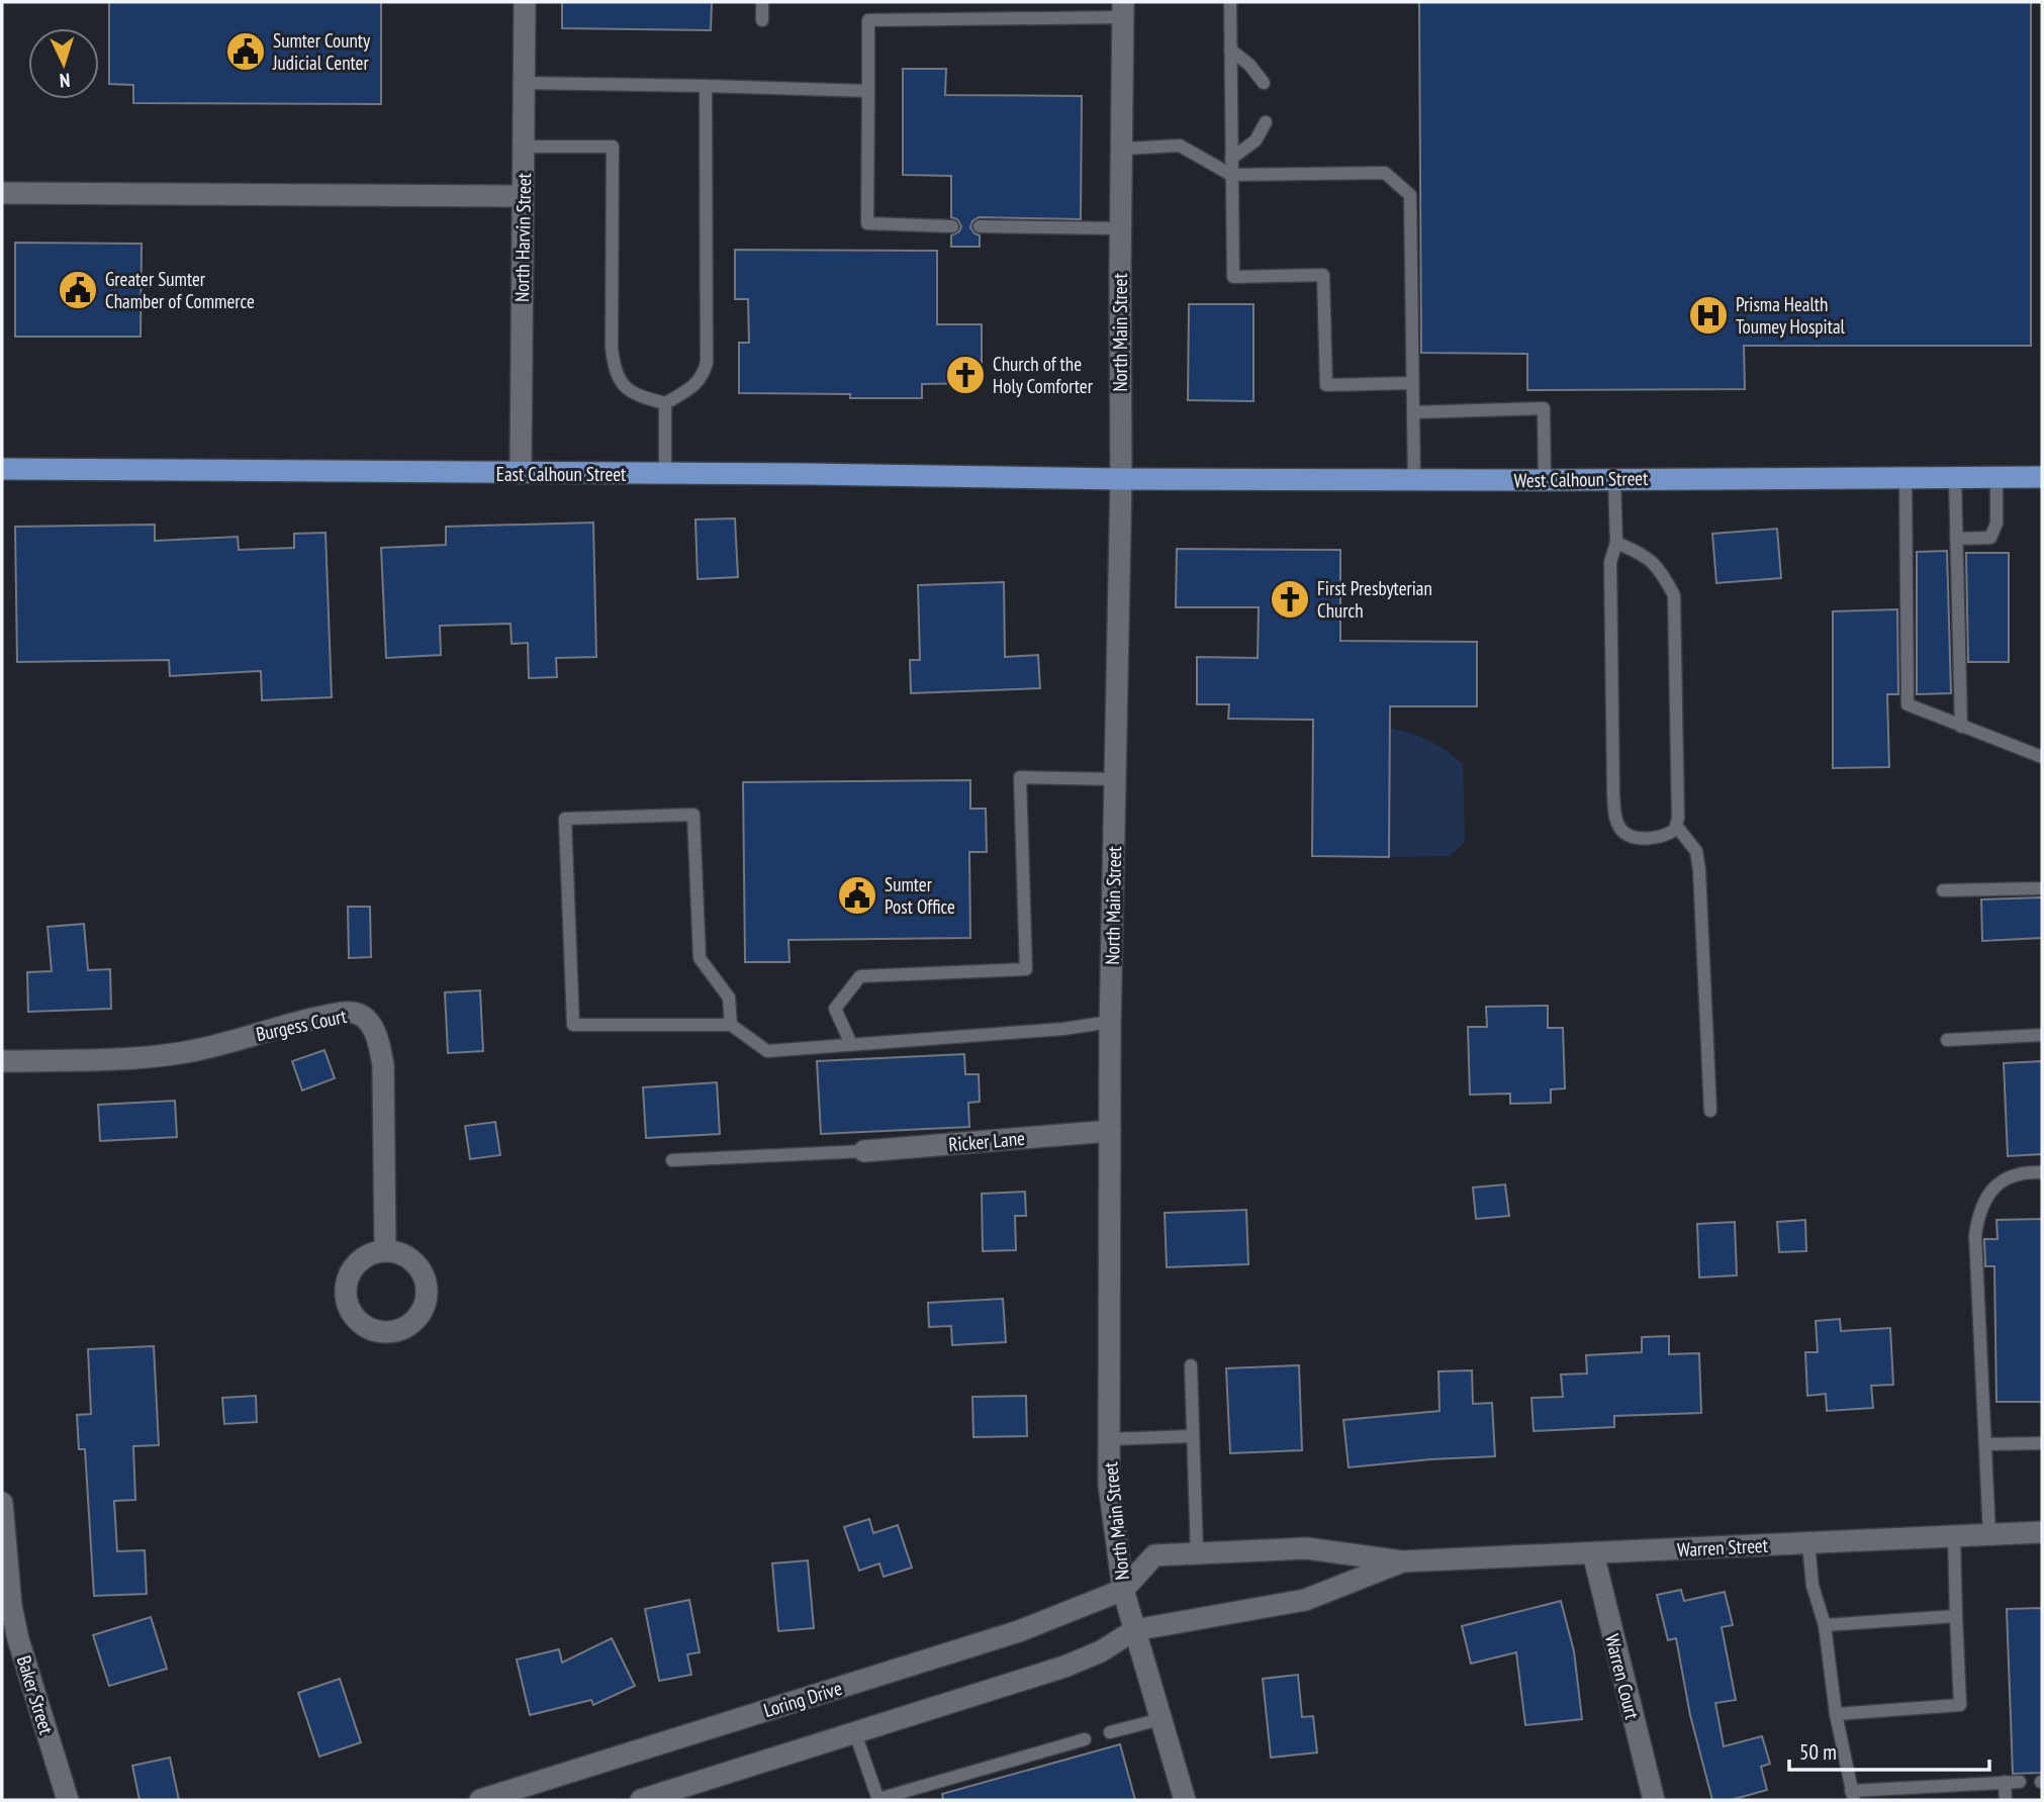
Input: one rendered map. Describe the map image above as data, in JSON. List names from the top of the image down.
{
  "streets": {
    "main road": ["East Calhoun Street", "West Calhoun Street"],
    "street": [
      "North Harvin Street",
      "North Main Street",
      "Burgess Court",
      "Ricker Lane",
      "Warren Street",
      "Warren Court",
      "Baker Street",
      "Loring Drive"
    ]
  },
  "crossings": [
    ["North Harvin Street", "East Calhoun Street"],
    ["North Main Street", "East Calhoun Street"],
    ["North Main Street", "West Calhoun Street"],
    ["North Main Street", "Ricker Lane"],
    ["North Main Street", "Warren Street"],
    ["North Main Street", "Loring Drive"],
    ["East Calhoun Street", "West Calhoun Street"],
    ["Warren Street", "Warren Court"],
    ["Warren Street", "Loring Drive"]
  ],
  "places": {
    "public building": ["Sumter County Judicial Center", "Greater Sumter Chamber of Commerce", "Sumter Post Office"],
    "hospital": ["Prisma Health Toumey Hospital"],
    "church": ["Church of the Holy Comforter", "First Presbyterian Church"]
  },
  "scale_bar": "50 m",
  "north": "bottom"
}
